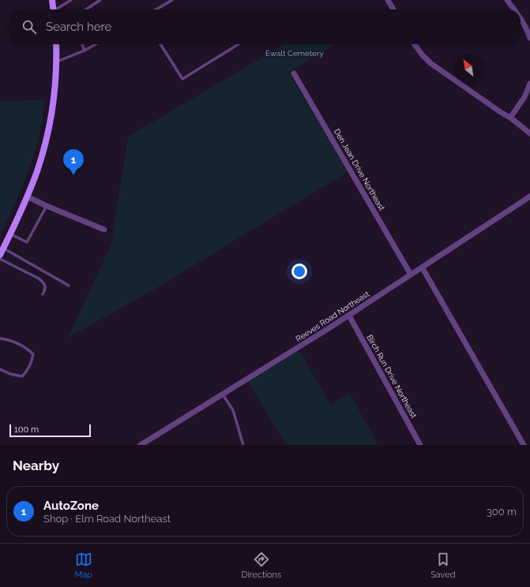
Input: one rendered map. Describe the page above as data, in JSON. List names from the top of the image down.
{
  "streets": {
    "street": ["Den Jean Drive Northeast", "Reeves Road Northeast", "Birch Run Drive Northeast"]
  },
  "crossings": [
    ["Den Jean Drive Northeast", "Reeves Road Northeast"],
    ["Reeves Road Northeast", "Birch Run Drive Northeast"]
  ],
  "parks": ["Ewalt Cemetery"],
  "scale_bar": "100 m",
  "north": "top left",
  "page": {
    "search": "Search here",
    "pins": "1",
    "scale": "100 m",
    "heading": "Nearby",
    "list": [
      {
        "mark": "1",
        "name": "AutoZone",
        "note": "Shop · Elm Road Northeast",
        "value": "300 m"
      }
    ],
    "nav": ["Map", "Directions", "Saved"]
  }
}
